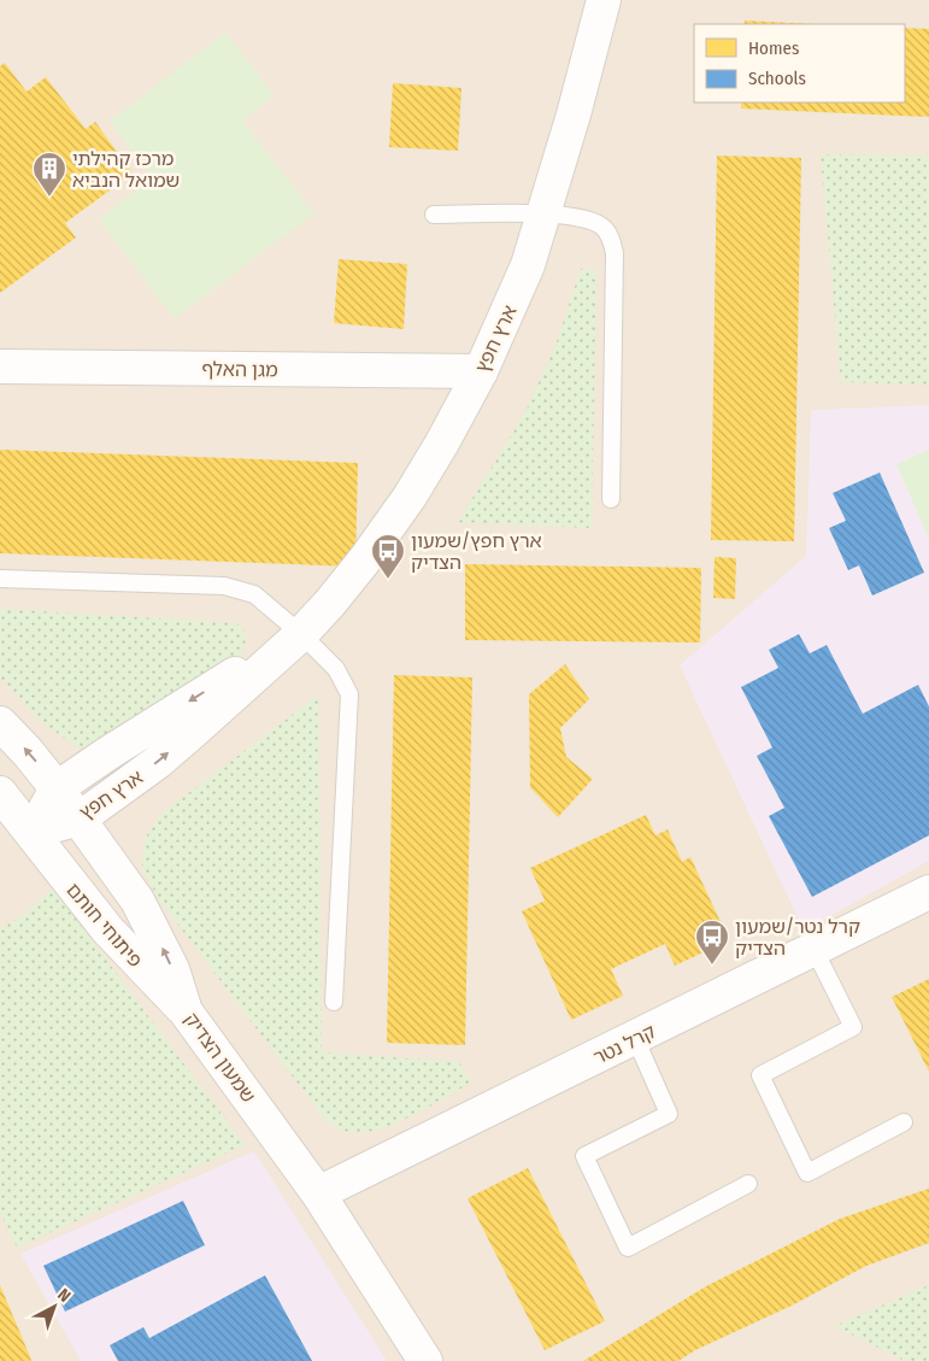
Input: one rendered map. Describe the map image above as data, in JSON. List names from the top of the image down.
{
  "streets": {
    "street": [
      "ארץ חפץ",
      "מגן האלף",
      "פיתוחי חותם",
      "קרל נטר",
      "שמעון הצדיק"
    ]
  },
  "crossings": [
    ["ארץ חפץ", "מגן האלף"],
    ["ארץ חפץ", "פיתוחי חותם"],
    ["ארץ חפץ", "שמעון הצדיק"],
    ["פיתוחי חותם", "שמעון הצדיק"],
    ["קרל נטר", "שמעון הצדיק"]
  ],
  "one_way": ["שמעון הצדיק"],
  "places": {
    "building": ["מרכז קהילתי שמואל הנביא"],
    "bus stop": ["ארץ חפץ/שמעון הצדיק", "קרל נטר/שמעון הצדיק"]
  },
  "legend": ["Homes", "Schools"],
  "north": "top right"
}
